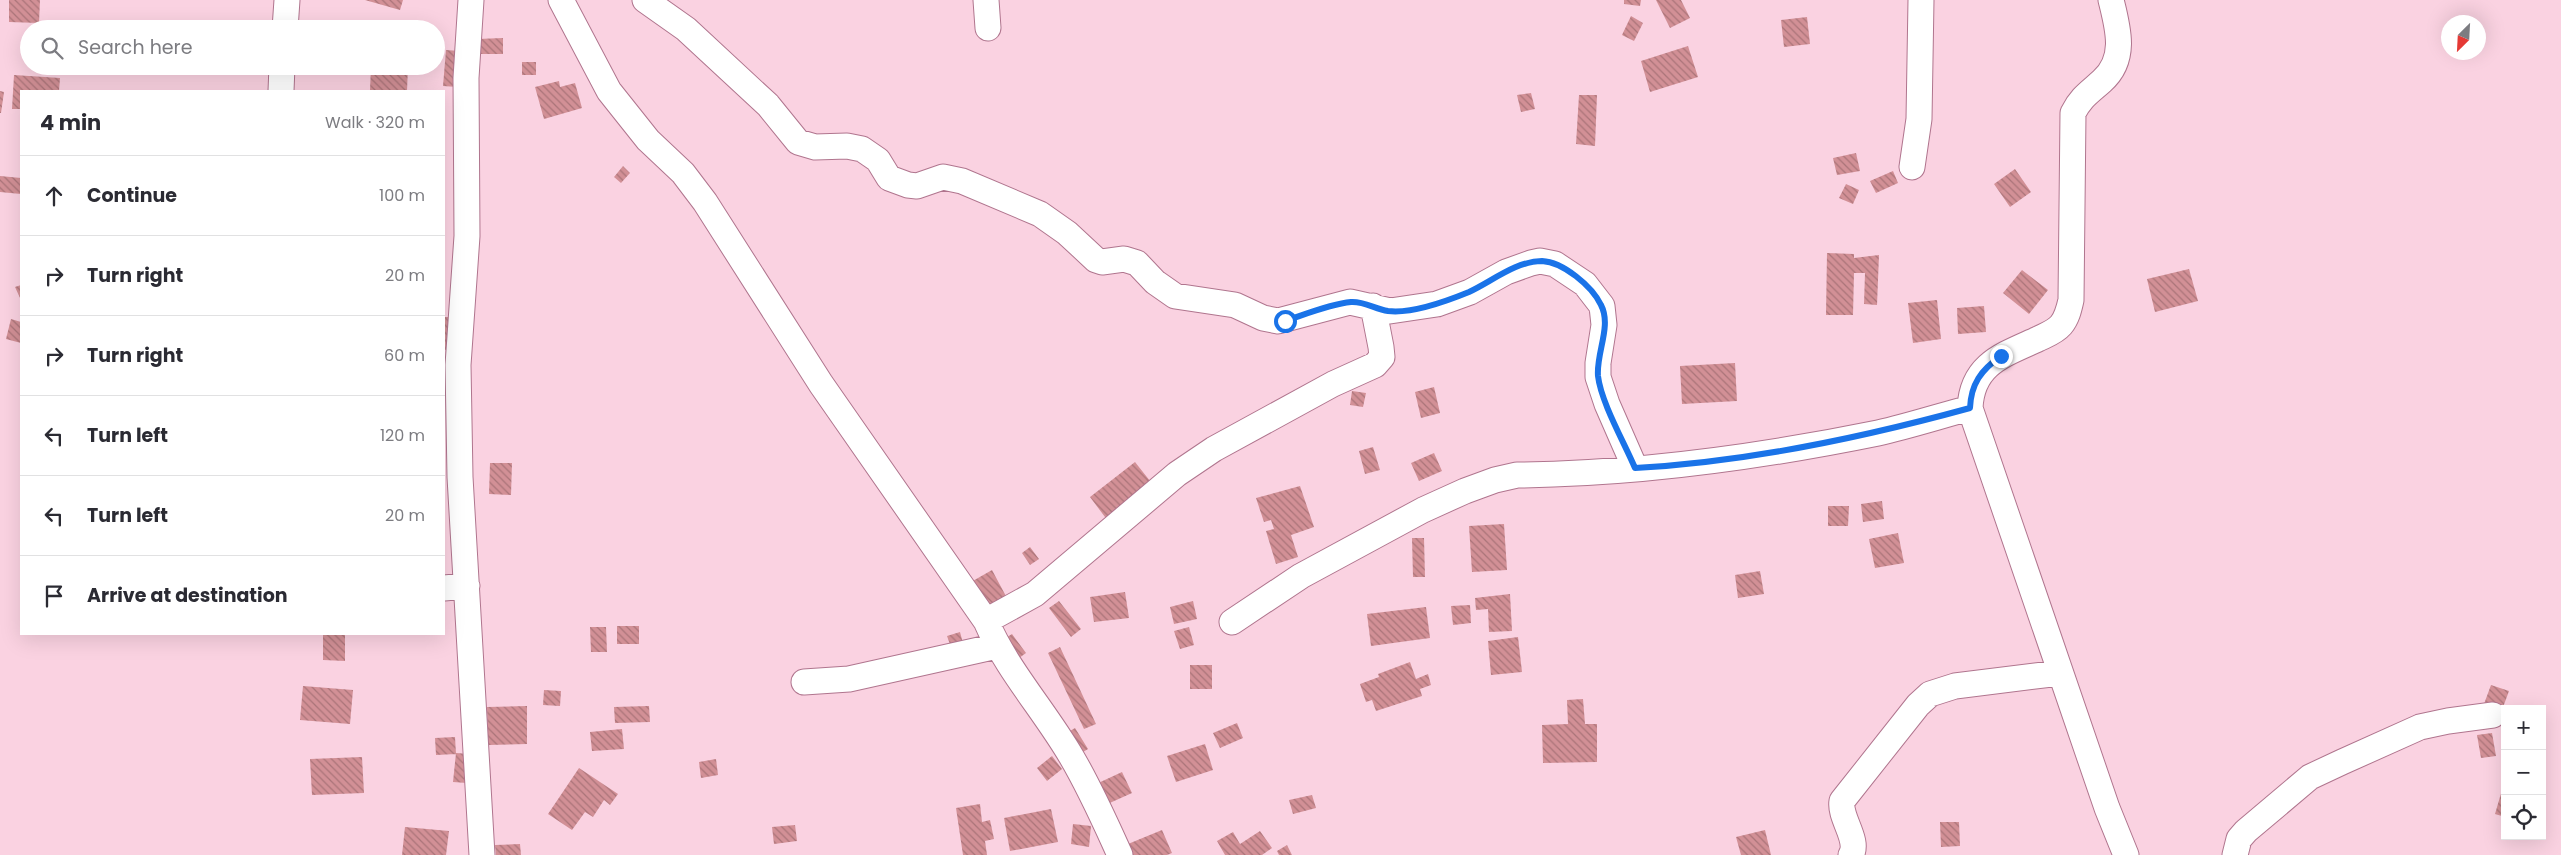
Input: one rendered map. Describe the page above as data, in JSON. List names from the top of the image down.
{
  "north": "bottom left",
  "page": {
    "search": "Search here",
    "heading": ["4 min", "Walk · 320 m"],
    "list": [
      ["Continue", "100 m"],
      ["Turn right", "20 m"],
      ["Turn right", "60 m"],
      ["Turn left", "120 m"],
      ["Turn left", "20 m"],
      "Arrive at destination"
    ],
    "map_buttons": ["+", "−"]
  }
}
